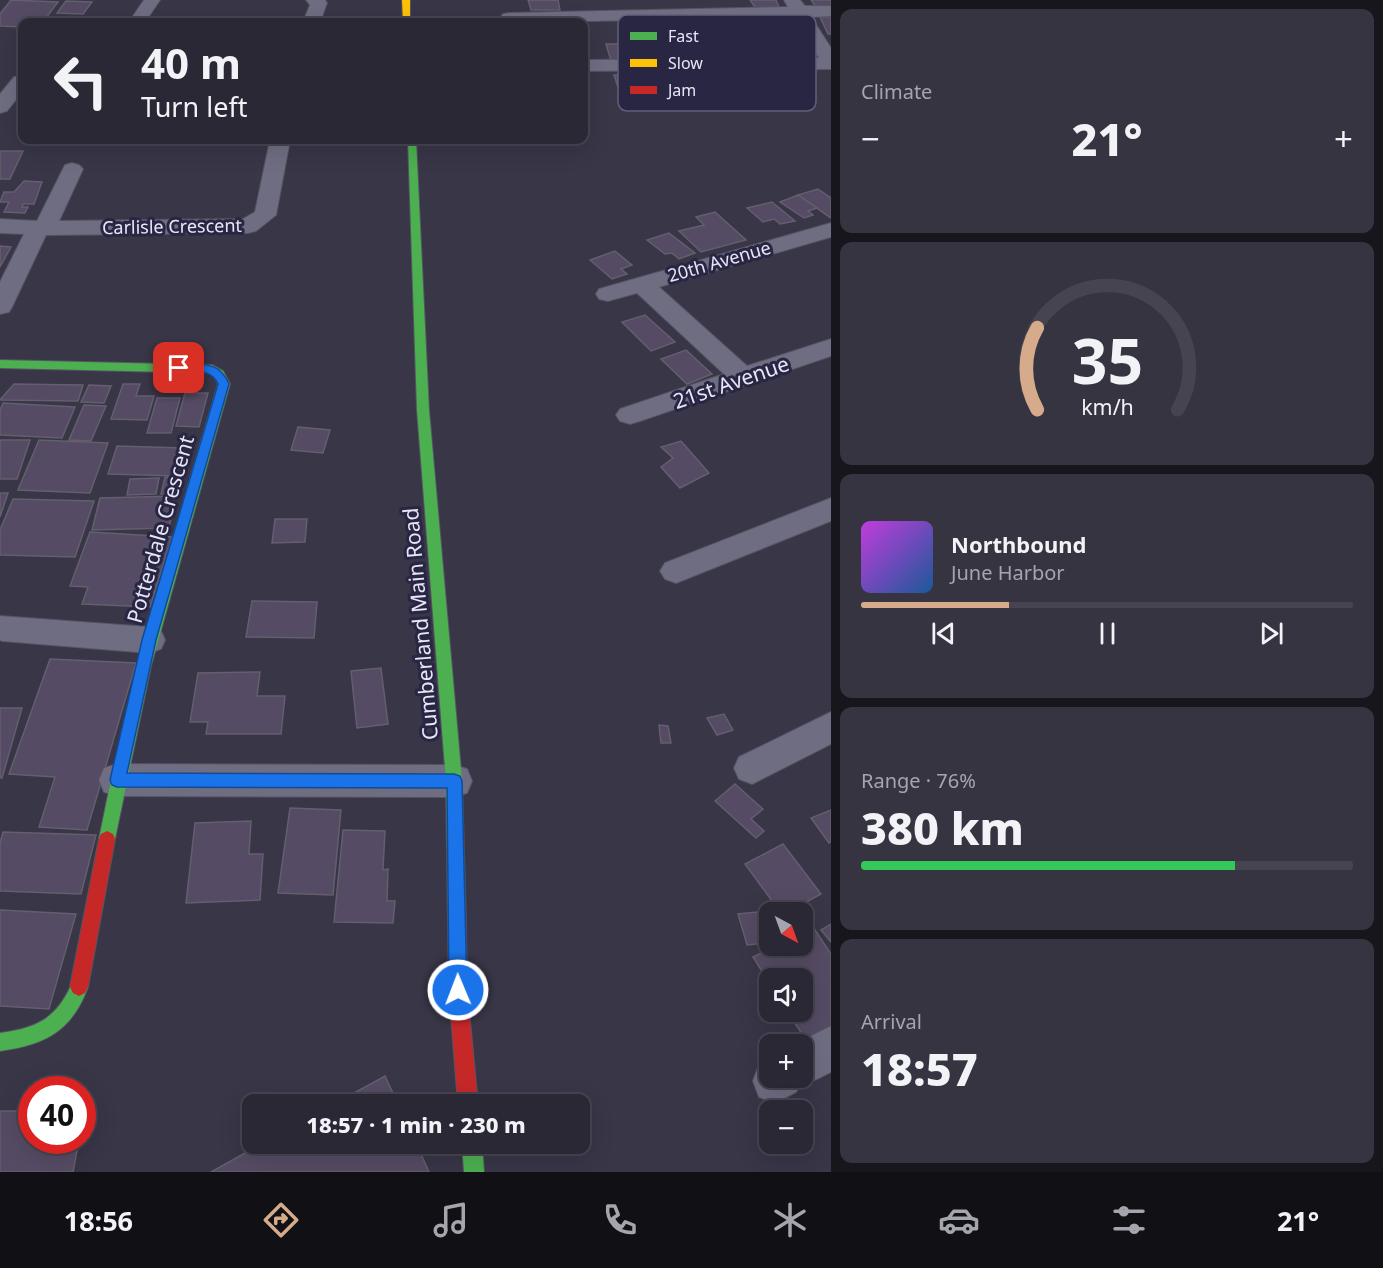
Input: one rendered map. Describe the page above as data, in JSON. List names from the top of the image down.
{
  "streets": {
    "street": [
      "Carlisle Crescent",
      "20th Avenue",
      "21st Avenue",
      "Potterdale Crescent",
      "Cumberland Main Road"
    ]
  },
  "legend": ["Fast", "Slow", "Jam"],
  "north": "bottom right",
  "page": {
    "tile": [
      "Climate",
      ["Range · 76%", "380 km"],
      ["Arrival", "18:57"]
    ],
    "turn": ["40 m", "Turn left"],
    "heat": ["−", "21°", "+"],
    "song": ["Northbound", "June Harbor"],
    "map_buttons": ["+", "−"],
    "limit": "40",
    "trip": "18:57 · 1 min · 230 m",
    "tabs": ["18:56", "21°"],
    "gauge": ["35", "km/h"]
  }
}
